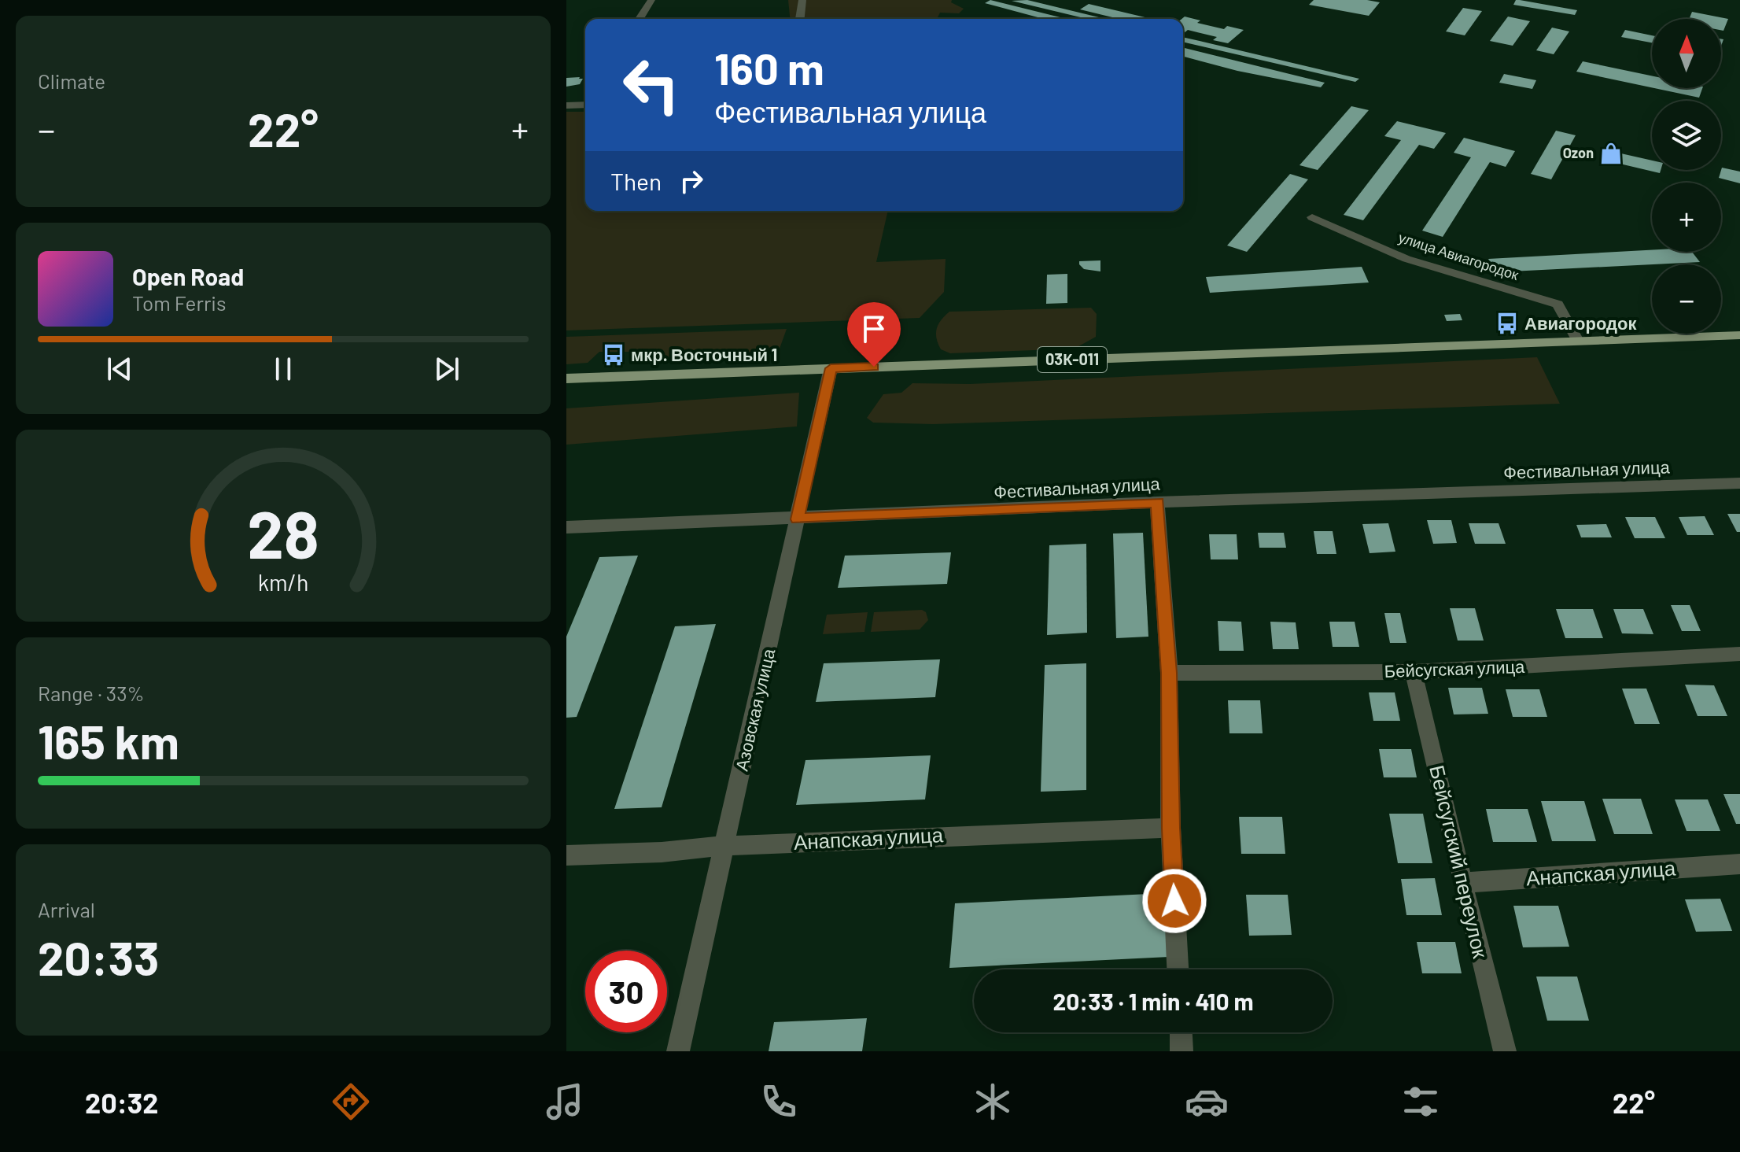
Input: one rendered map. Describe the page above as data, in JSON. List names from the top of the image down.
{
  "streets": {
    "main road": ["03К-011"],
    "street": [
      "улица Авиагородок",
      "Фестивальная улица",
      "Бейсугская улица",
      "Азовская улица",
      "Анапская улица",
      "Бейсугский переулок"
    ]
  },
  "crossings": [
    ["улица Авиагородок", "03К-011"],
    ["03К-011", "Азовская улица"],
    ["Фестивальная улица", "Азовская улица"],
    ["Бейсугская улица", "Бейсугский переулок"],
    ["Азовская улица", "Анапская улица"],
    ["Анапская улица", "Бейсугский переулок"]
  ],
  "places": {
    "shop": ["Ozon"],
    "bus stop": ["Авиагородок", "мкр. Восточный 1"]
  },
  "north": "top",
  "page": {
    "tile": [
      "Climate",
      ["Range · 33%", "165 km"],
      ["Arrival", "20:33"]
    ],
    "map_buttons": ["+", "−"],
    "turn": ["160 m", "Фестивальная улица"],
    "heat": ["−", "22°", "+"],
    "then": "Then",
    "song": ["Open Road", "Tom Ferris"],
    "limit": "30",
    "trip": "20:33 · 1 min · 410 m",
    "tabs": ["20:32", "22°"],
    "gauge": ["28", "km/h"]
  }
}
